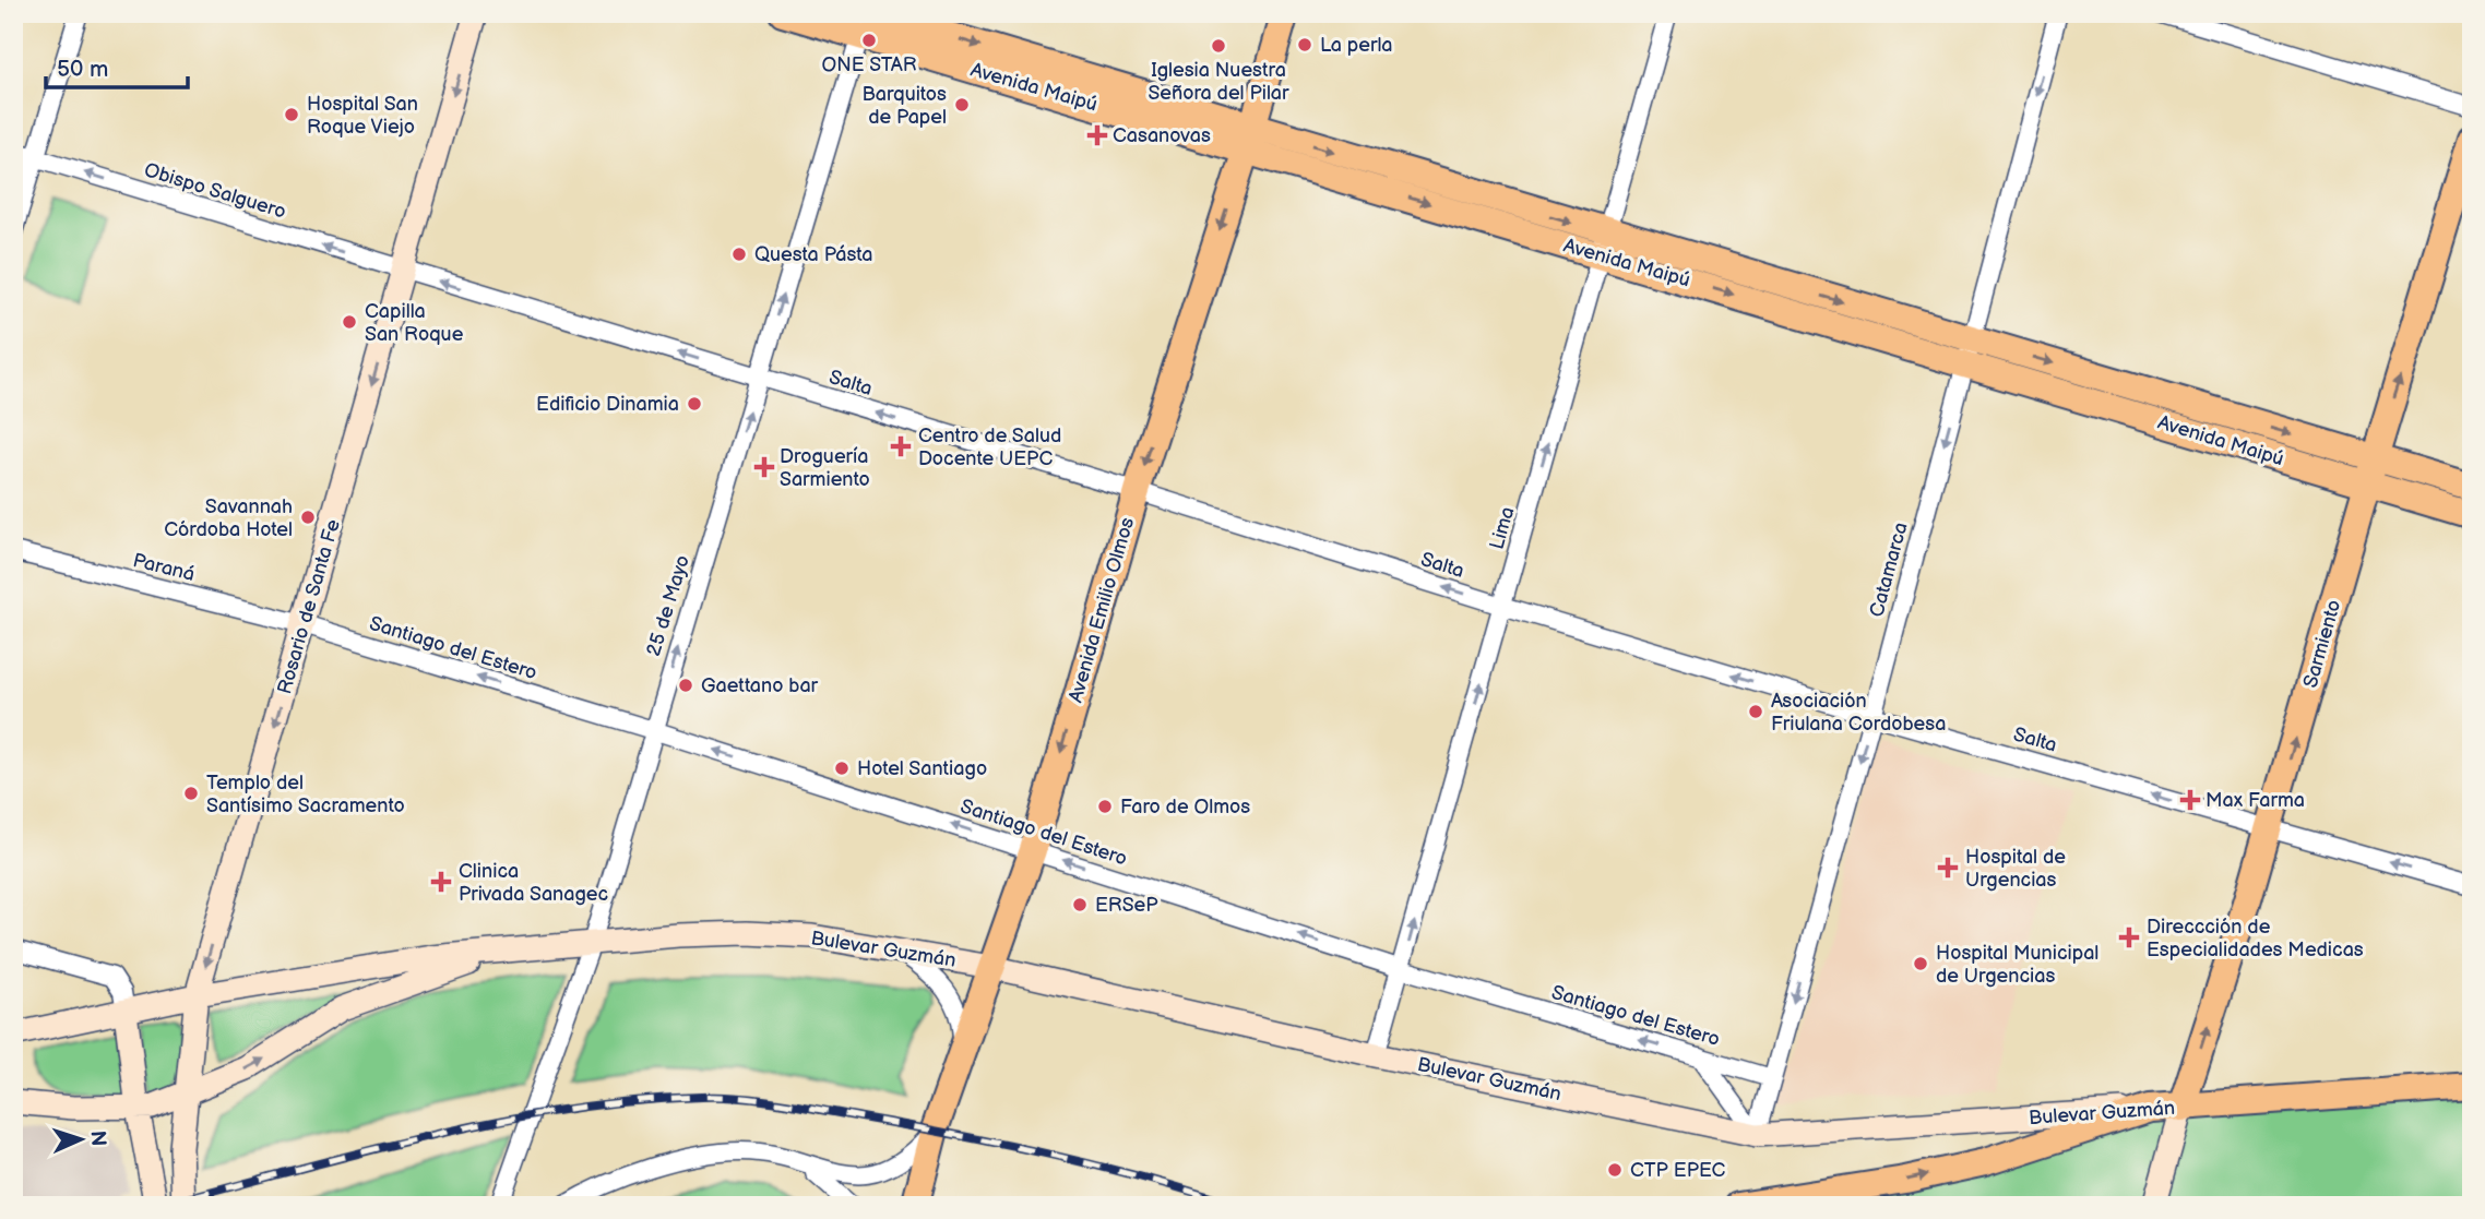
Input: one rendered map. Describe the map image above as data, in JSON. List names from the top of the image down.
{
  "streets": {
    "main road": [
      "Avenida Maipú",
      "Rosario de Santa Fe",
      "Avenida Emilio Olmos",
      "Sarmiento",
      "Bulevar Guzmán"
    ],
    "street": [
      "Obispo Salguero",
      "Salta",
      "Lima",
      "Paraná",
      "Catamarca",
      "25 de Mayo",
      "Santiago del Estero"
    ]
  },
  "crossings": [
    ["Avenida Maipú", "Lima"],
    ["Avenida Maipú", "Catamarca"],
    ["Avenida Maipú", "25 de Mayo"],
    ["Avenida Maipú", "Avenida Emilio Olmos"],
    ["Avenida Maipú", "Sarmiento"],
    ["Obispo Salguero", "Salta"],
    ["Obispo Salguero", "Rosario de Santa Fe"],
    ["Salta", "Lima"],
    ["Salta", "Catamarca"],
    ["Salta", "25 de Mayo"],
    ["Salta", "Rosario de Santa Fe"],
    ["Salta", "Avenida Emilio Olmos"],
    ["Salta", "Sarmiento"],
    ["Lima", "Santiago del Estero"],
    ["Lima", "Bulevar Guzmán"],
    ["Paraná", "Rosario de Santa Fe"],
    ["Paraná", "Santiago del Estero"],
    ["Catamarca", "Santiago del Estero"],
    ["Catamarca", "Bulevar Guzmán"],
    ["25 de Mayo", "Santiago del Estero"],
    ["25 de Mayo", "Bulevar Guzmán"],
    ["Rosario de Santa Fe", "Santiago del Estero"],
    ["Rosario de Santa Fe", "Bulevar Guzmán"],
    ["Avenida Emilio Olmos", "Santiago del Estero"],
    ["Avenida Emilio Olmos", "Bulevar Guzmán"],
    ["Sarmiento", "Bulevar Guzmán"]
  ],
  "one_way": [
    "Obispo Salguero",
    "Salta",
    "Lima",
    "Catamarca",
    "25 de Mayo",
    "Rosario de Santa Fe",
    "Avenida Emilio Olmos",
    "Sarmiento",
    "Santiago del Estero"
  ],
  "places": {
    "other": [
      "ONE STAR",
      "La perla",
      "Iglesia Nuestra Señora del Pilar",
      "Barquitos de Papel",
      "Hospital San Roque Viejo",
      "Questa Pásta",
      "Capilla San Roque",
      "Edificio Dinamia",
      "Savannah Córdoba Hotel",
      "Gaettano bar",
      "Asociación Friulana Cordobesa",
      "Hotel Santiago",
      "Templo del Santísimo Sacramento",
      "Faro de Olmos",
      "ERSeP",
      "Hospital Municipal de Urgencias",
      "CTP EPEC"
    ],
    "health": [
      "Casanovas",
      "Centro de Salud Docente UEPC",
      "Droguería Sarmiento",
      "Max Farma",
      "Hospital de Urgencias",
      "Clinica Privada Sanagec",
      "Direccción de Especialidades Medicas"
    ]
  },
  "scale_bar": "50 m",
  "north": "right"
}
